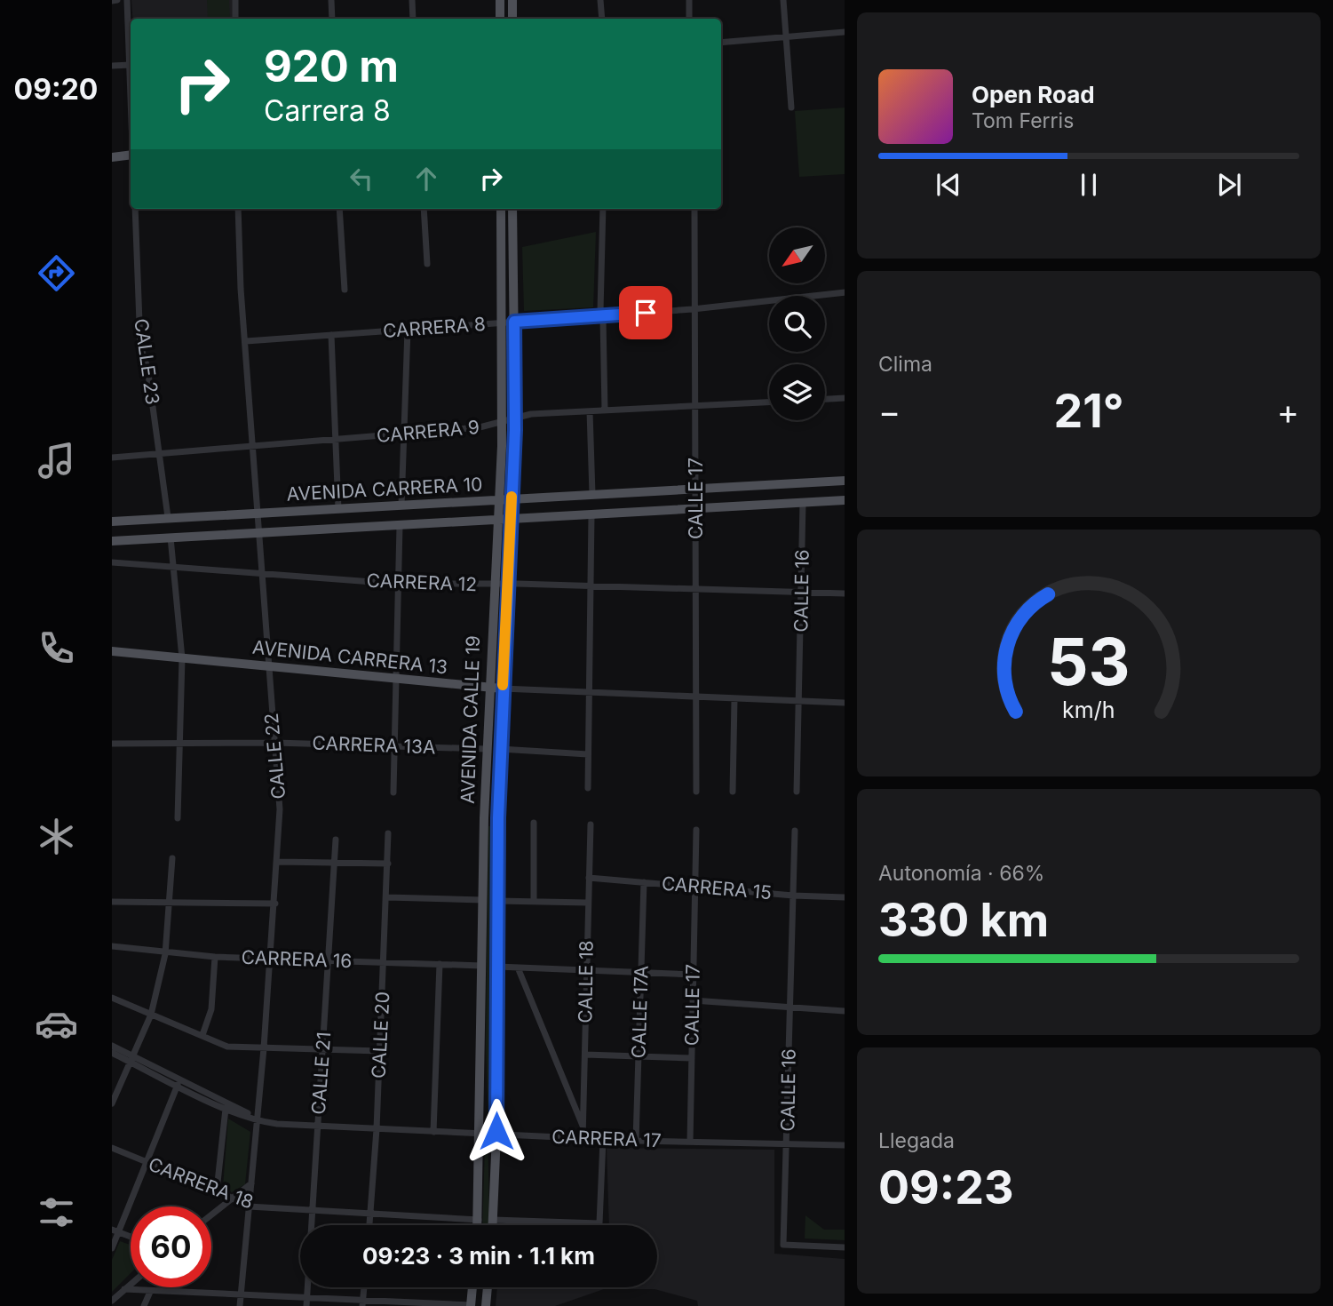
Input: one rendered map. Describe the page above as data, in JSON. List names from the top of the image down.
{
  "streets": {
    "main road": ["AVENIDA CARRERA 10", "AVENIDA CARRERA 13", "AVENIDA CALLE 19"],
    "street": [
      "CARRERA 8",
      "CALLE 23",
      "CARRERA 9",
      "CALLE 17",
      "CARRERA 12",
      "CALLE 16",
      "CARRERA 13A",
      "CALLE 22",
      "CARRERA 15",
      "CARRERA 16",
      "CALLE 18",
      "CALLE 17A",
      "CALLE 20",
      "CALLE 21",
      "CARRERA 17",
      "CARRERA 18"
    ]
  },
  "crossings": [
    ["CARRERA 8", "CALLE 17"],
    ["CARRERA 8", "AVENIDA CALLE 19"],
    ["CARRERA 8", "CALLE 22"],
    ["CALLE 23", "CARRERA 9"],
    ["CALLE 23", "AVENIDA CARRERA 10"],
    ["CARRERA 9", "CALLE 17"],
    ["CARRERA 9", "AVENIDA CALLE 19"],
    ["CARRERA 9", "CALLE 22"],
    ["AVENIDA CARRERA 10", "CALLE 17"],
    ["AVENIDA CARRERA 10", "CALLE 16"],
    ["AVENIDA CARRERA 10", "AVENIDA CALLE 19"],
    ["AVENIDA CARRERA 10", "CALLE 22"],
    ["CALLE 17", "CARRERA 12"],
    ["CALLE 17", "AVENIDA CARRERA 13"],
    ["CALLE 17", "CARRERA 15"],
    ["CALLE 17", "CARRERA 17"],
    ["CARRERA 12", "CALLE 16"],
    ["CARRERA 12", "AVENIDA CALLE 19"],
    ["CARRERA 12", "CALLE 22"],
    ["CALLE 16", "AVENIDA CARRERA 13"],
    ["CALLE 16", "CARRERA 15"],
    ["CALLE 16", "CARRERA 17"],
    ["AVENIDA CARRERA 13", "AVENIDA CALLE 19"],
    ["AVENIDA CARRERA 13", "CALLE 22"],
    ["AVENIDA CALLE 19", "CARRERA 13A"],
    ["AVENIDA CALLE 19", "CARRERA 16"],
    ["AVENIDA CALLE 19", "CARRERA 17"],
    ["AVENIDA CALLE 19", "CARRERA 18"],
    ["CARRERA 13A", "CALLE 22"],
    ["CALLE 22", "CARRERA 16"],
    ["CALLE 22", "CARRERA 17"],
    ["CALLE 22", "CARRERA 18"],
    ["CARRERA 15", "CALLE 18"],
    ["CARRERA 15", "CALLE 17A"],
    ["CARRERA 16", "CALLE 20"],
    ["CARRERA 16", "CALLE 21"],
    ["CALLE 18", "CARRERA 17"],
    ["CALLE 17A", "CARRERA 17"],
    ["CALLE 20", "CARRERA 17"],
    ["CALLE 20", "CARRERA 18"],
    ["CALLE 21", "CARRERA 17"],
    ["CALLE 21", "CARRERA 18"]
  ],
  "north": "bottom left",
  "page": {
    "tabs": "09:20",
    "turn": ["920 m", "Carrera 8"],
    "song": ["Open Road", "Tom Ferris"],
    "tile": [
      "Clima",
      ["Autonomía · 66%", "330 km"],
      ["Llegada", "09:23"]
    ],
    "heat": ["−", "21°", "+"],
    "limit": "60",
    "trip": "09:23 · 3 min · 1.1 km",
    "gauge": ["53", "km/h"]
  }
}
